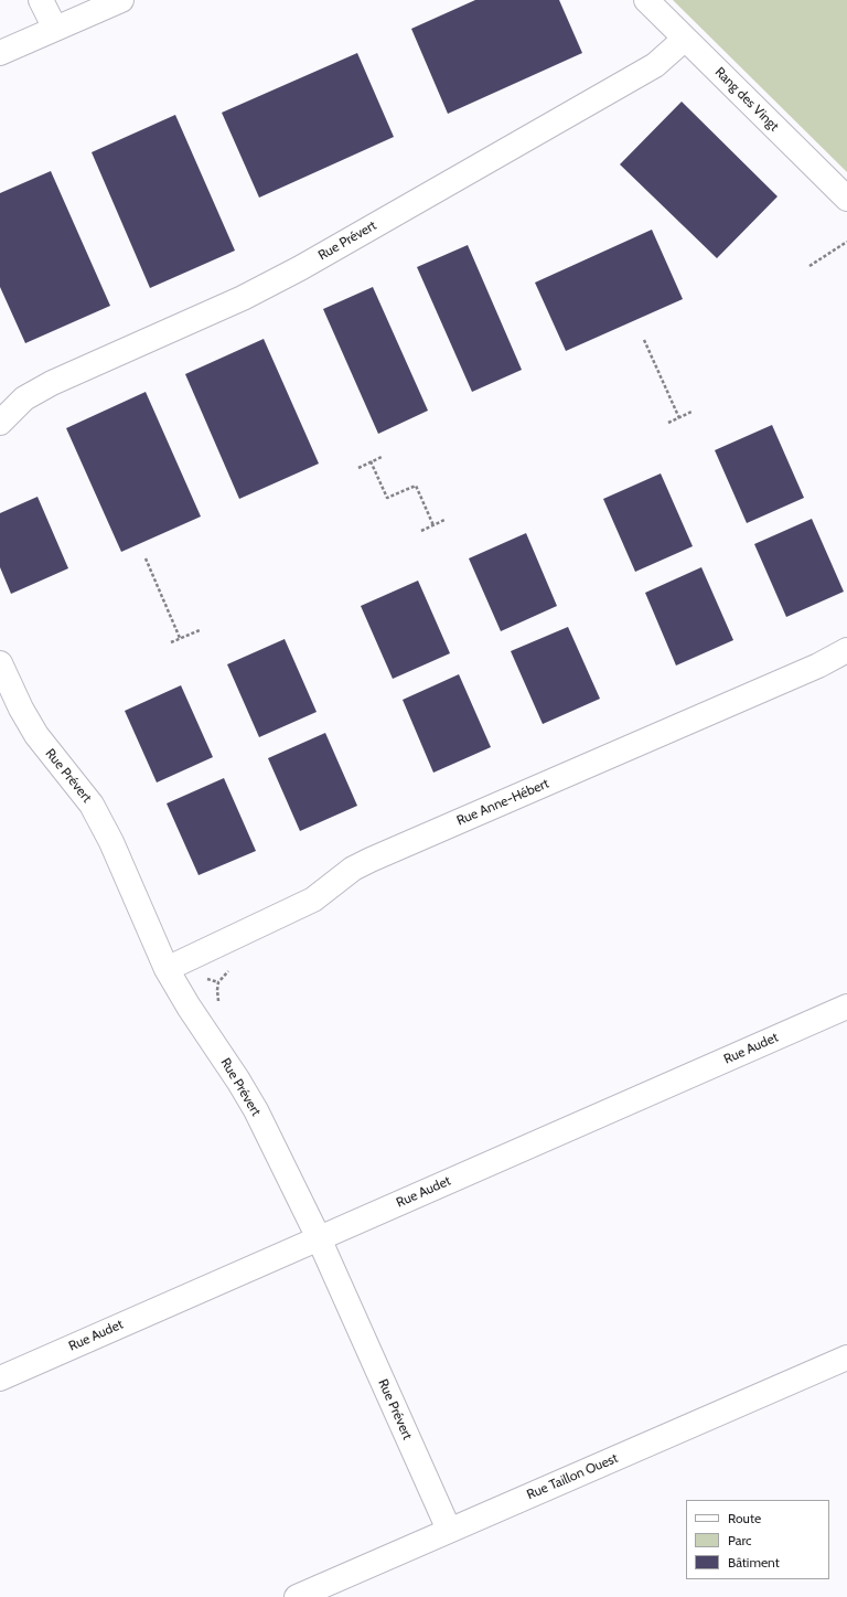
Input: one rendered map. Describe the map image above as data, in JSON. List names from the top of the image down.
{
  "streets": {
    "street": [
      "Rang des Vingt",
      "Rue Prévert",
      "Rue Anne-Hébert",
      "Rue Audet",
      "Rue Taillon Ouest"
    ]
  },
  "crossings": [
    ["Rang des Vingt", "Rue Prévert"],
    ["Rue Prévert", "Rue Anne-Hébert"],
    ["Rue Prévert", "Rue Audet"],
    ["Rue Prévert", "Rue Taillon Ouest"]
  ],
  "legend": ["Route", "Parc", "Bâtiment"]
}
